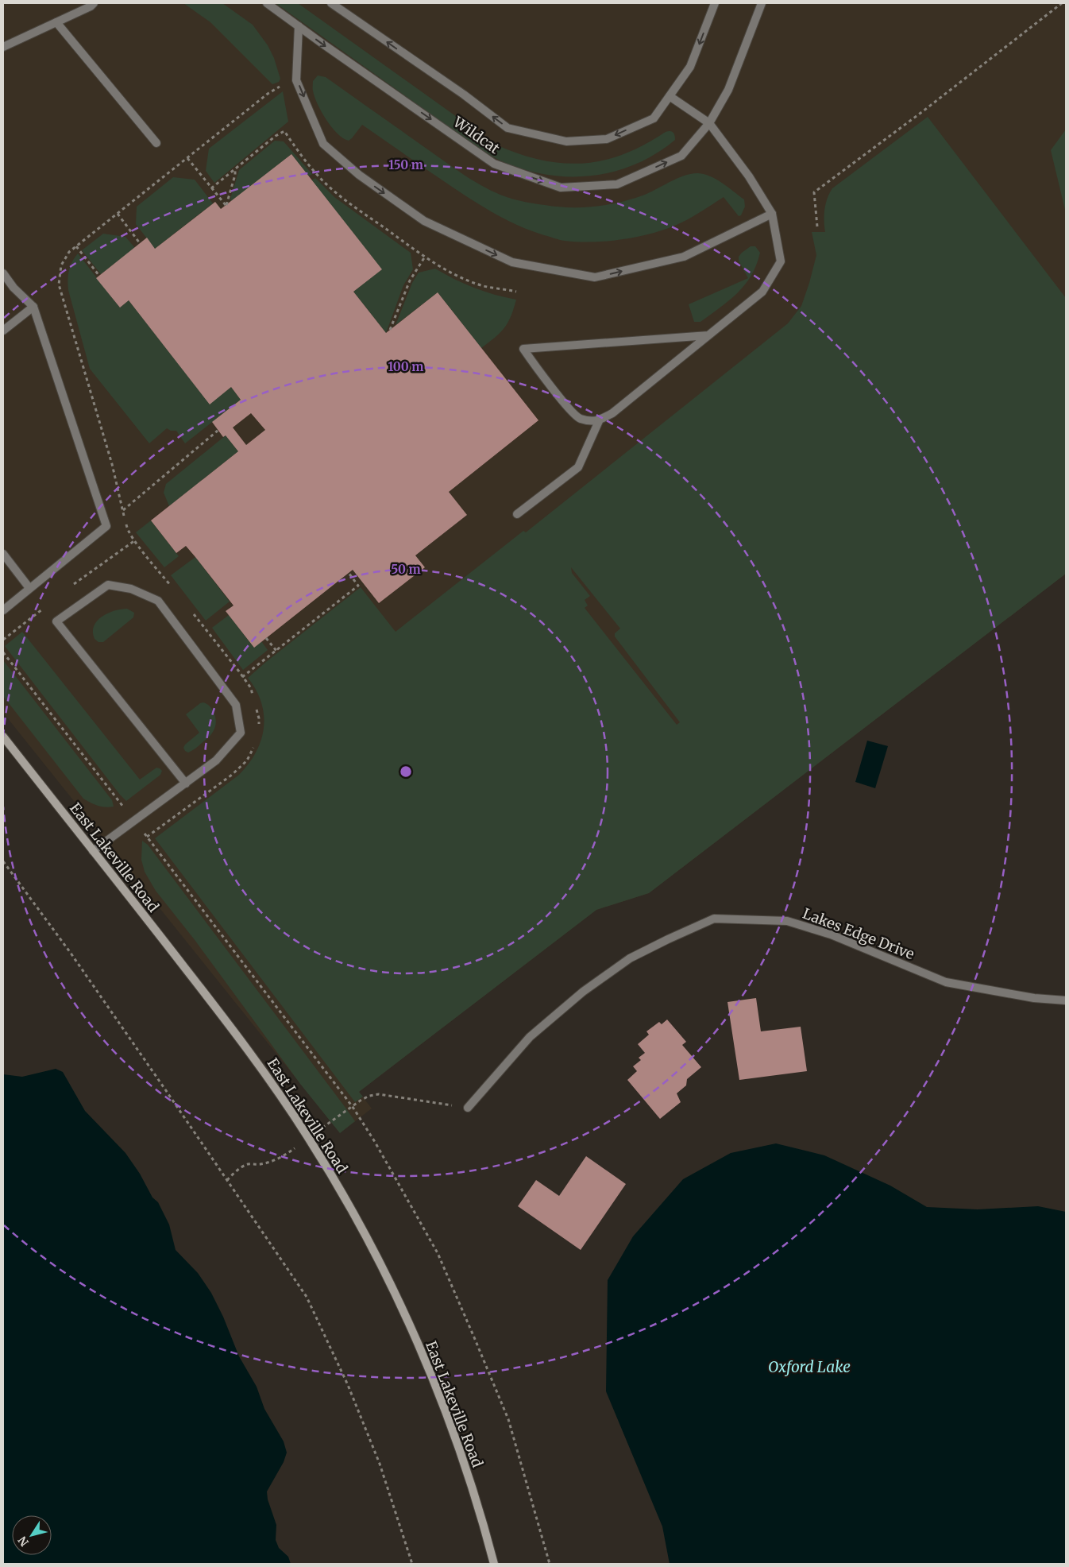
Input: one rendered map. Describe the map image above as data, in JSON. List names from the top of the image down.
{
  "streets": {
    "main road": ["East Lakeville Road"],
    "street": ["Wildcat", "Lakes Edge Drive"]
  },
  "water": ["Oxford Lake"],
  "north": "bottom left",
  "rings": ["150 m", "100 m", "50 m"]
}
